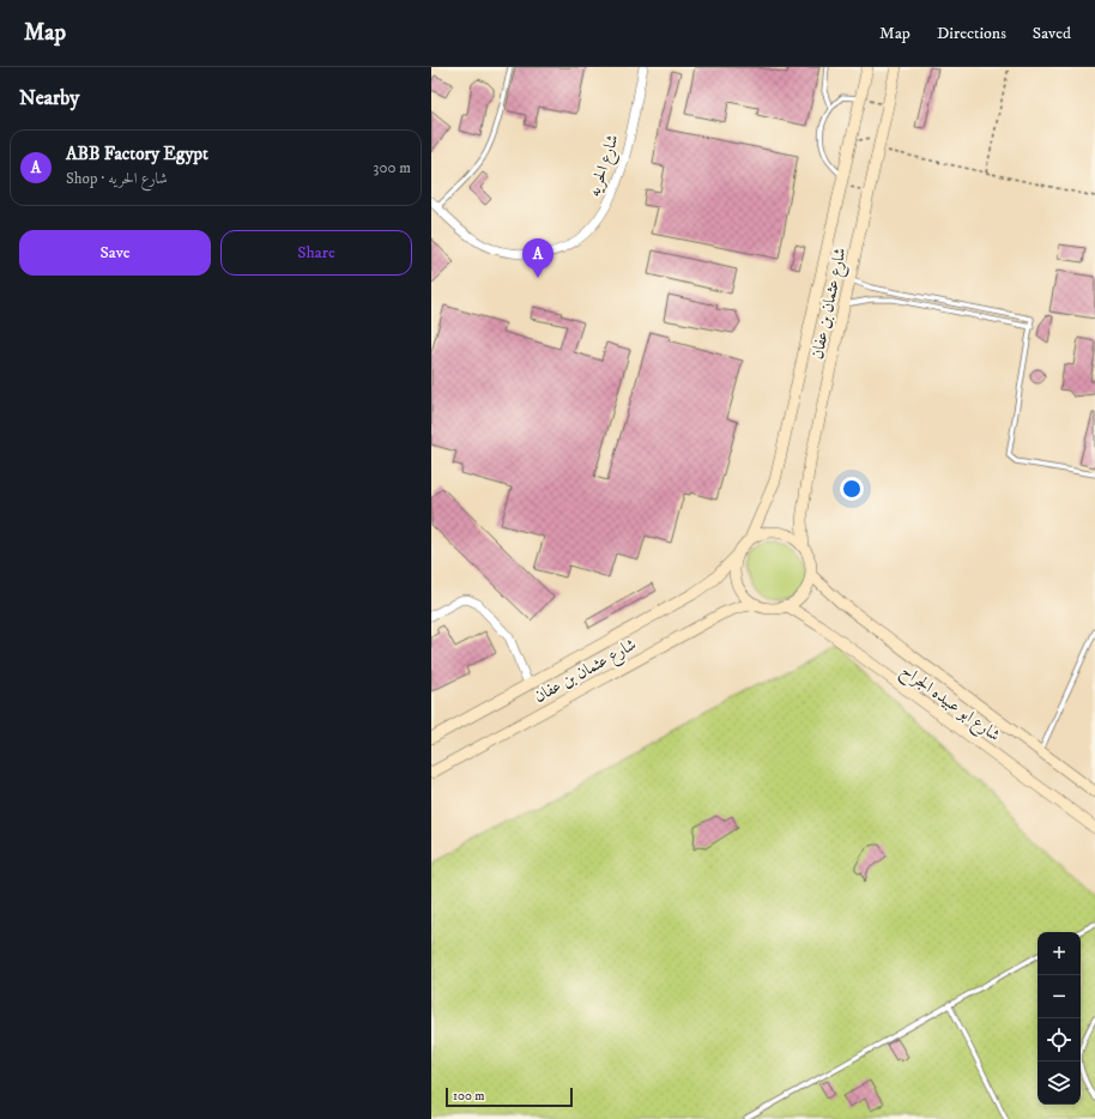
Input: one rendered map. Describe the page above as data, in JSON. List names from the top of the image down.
{
  "streets": {
    "main road": ["شارع عثمان بن عفان", "شارع ابو عبيده الجراح"],
    "street": ["شارع الحريه"]
  },
  "crossings": [
    ["شارع عثمان بن عفان", "شارع ابو عبيده الجراح"]
  ],
  "scale_bar": "100 m",
  "page": {
    "header": "Map",
    "nav": ["Map", "Directions", "Saved"],
    "heading": "Nearby",
    "list": [
      {
        "mark": "A",
        "name": "ABB Factory Egypt",
        "note": "Shop · شارع الحريه",
        "value": "300 m"
      }
    ],
    "buttons": ["Save", "Share"],
    "pins": "A",
    "map_buttons": ["+", "−"],
    "scale": "100 m"
  }
}
